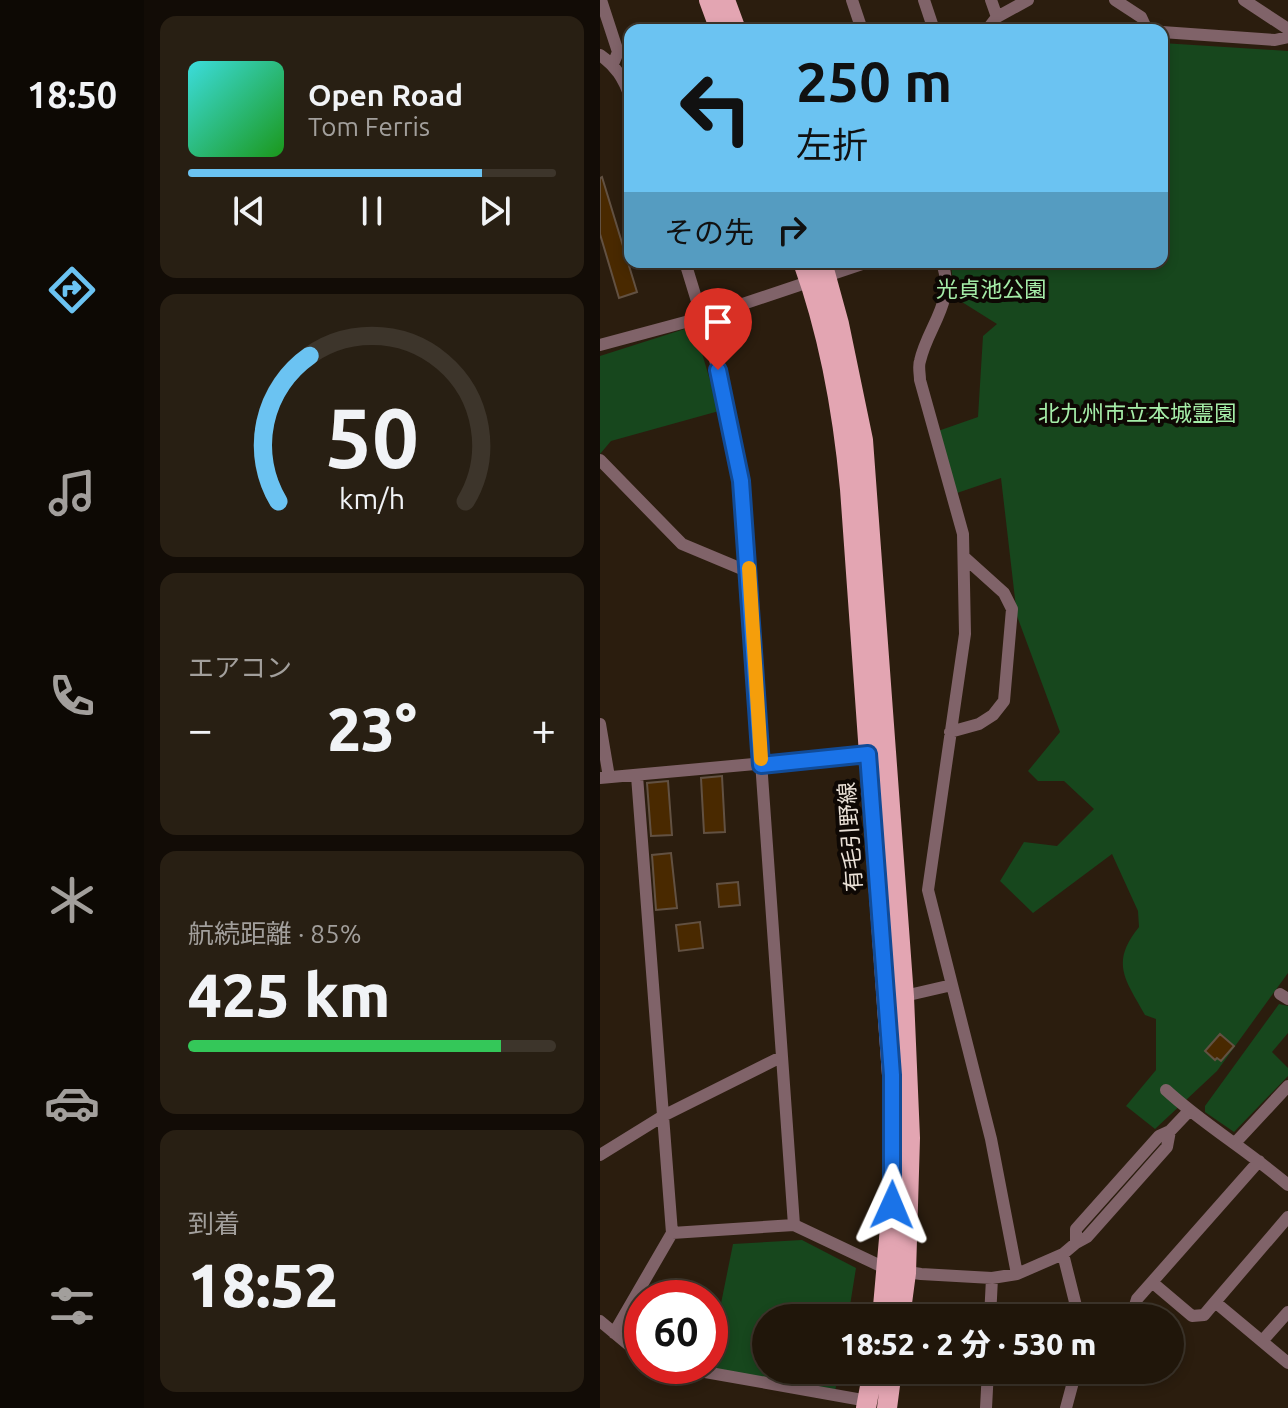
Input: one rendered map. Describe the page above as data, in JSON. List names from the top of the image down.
{
  "streets": {
    "main road": ["有毛引野線"]
  },
  "parks": ["光貞池公園", "北九州市立本城霊園"],
  "page": {
    "tabs": "18:50",
    "turn": ["250 m", "左折"],
    "song": ["Open Road", "Tom Ferris"],
    "then": "その先",
    "tile": [
      "エアコン",
      ["航続距離 · 85%", "425 km"],
      ["到着", "18:52"]
    ],
    "heat": ["−", "23°", "+"],
    "limit": "60",
    "trip": "18:52 · 2 分 · 530 m",
    "gauge": ["50", "km/h"]
  }
}
